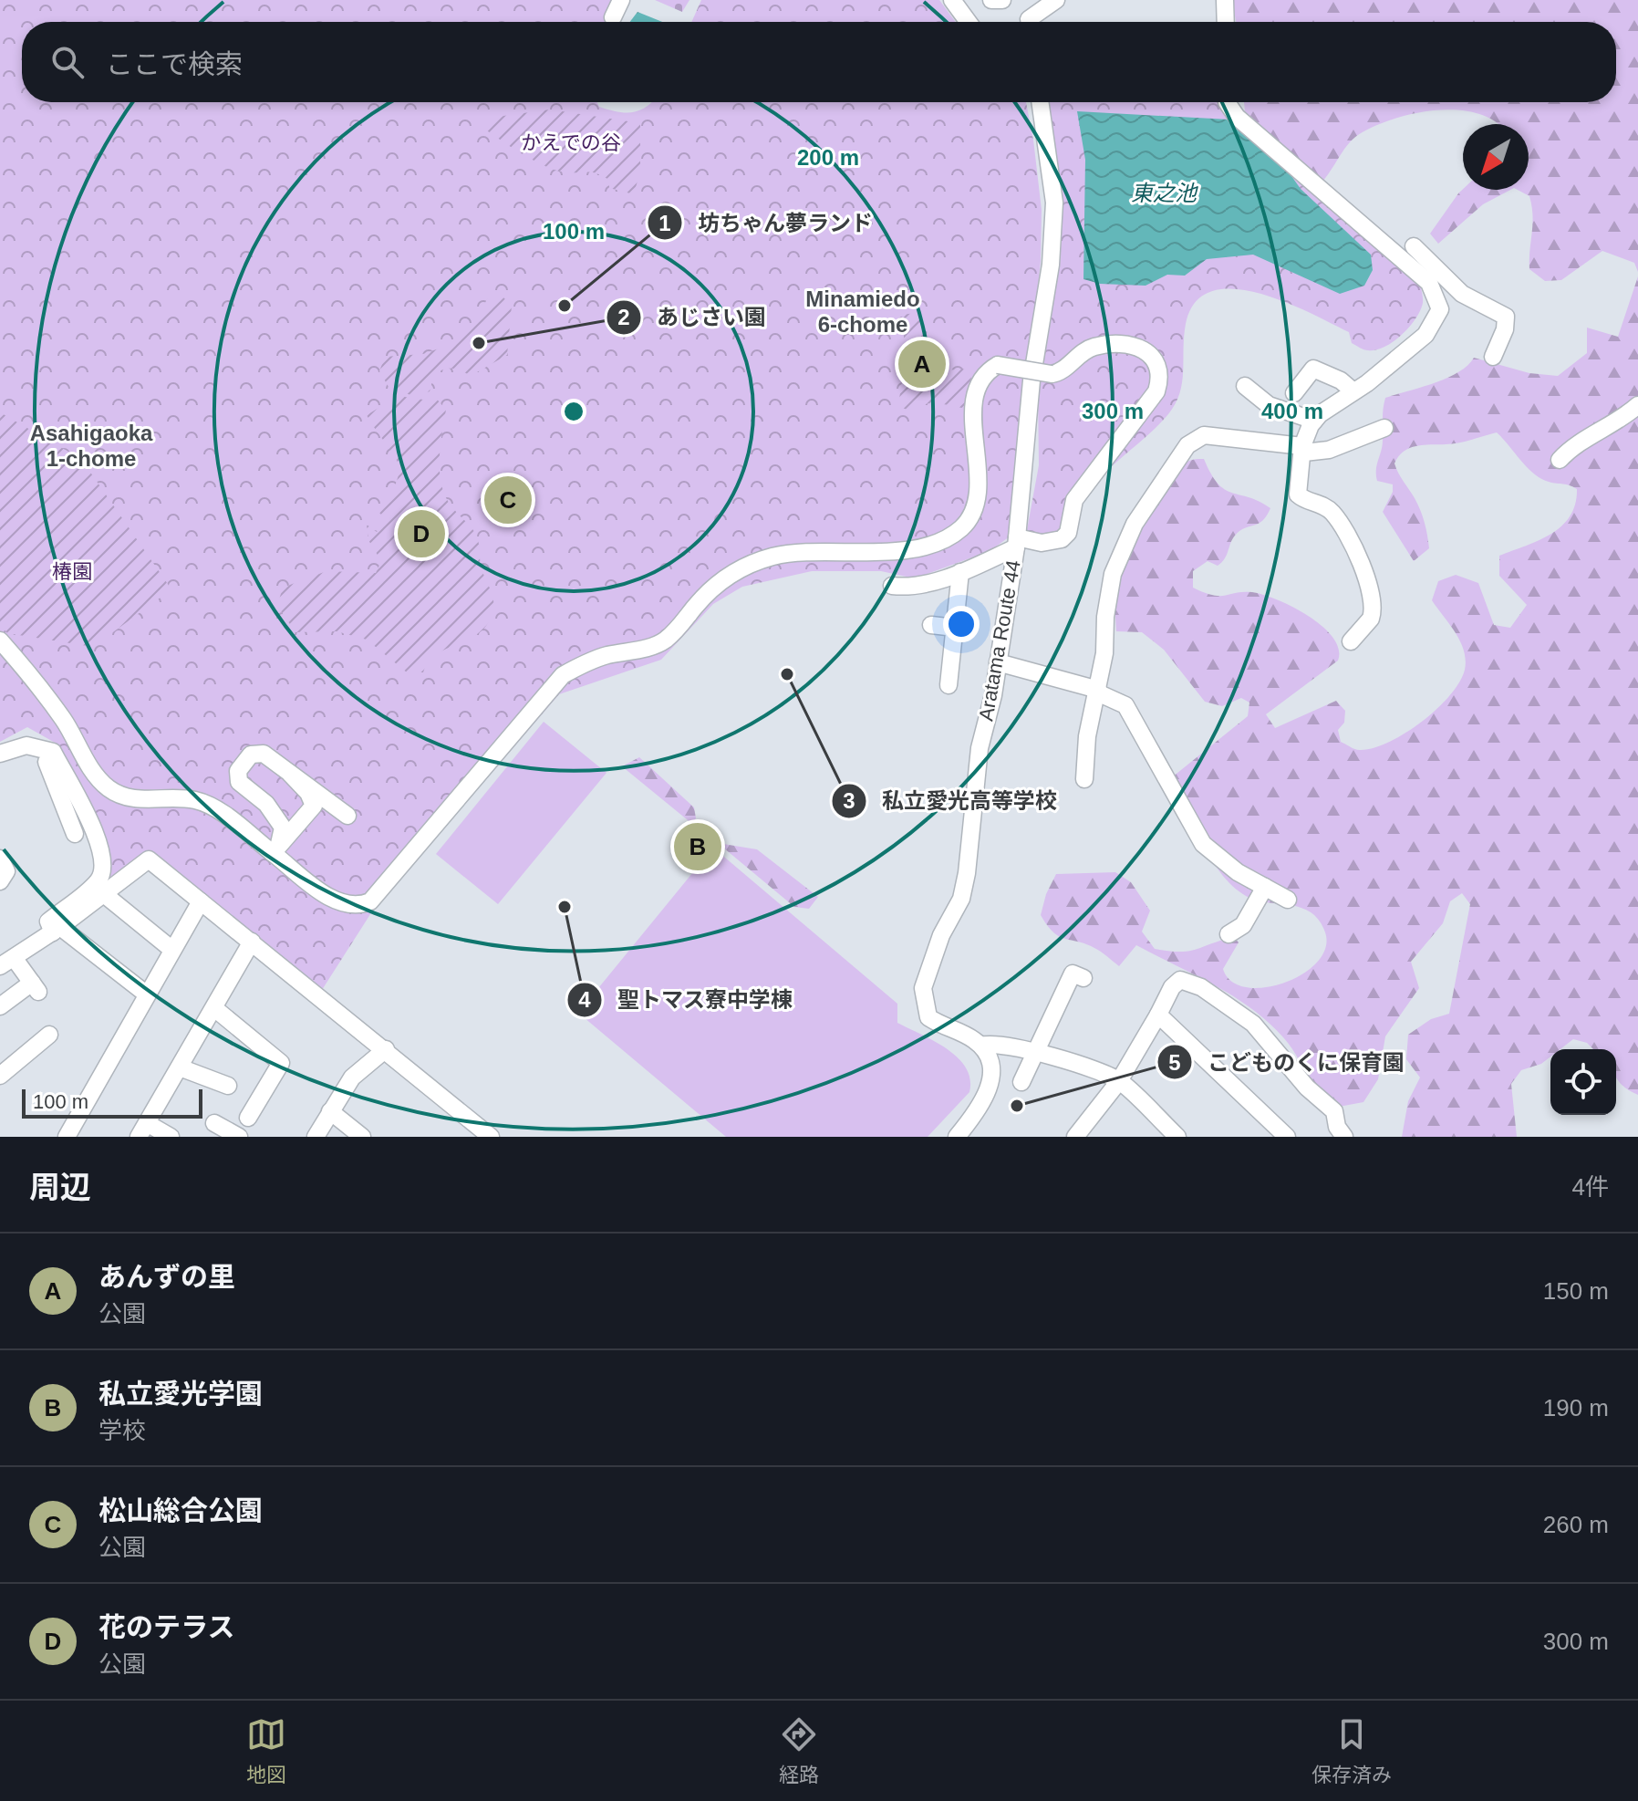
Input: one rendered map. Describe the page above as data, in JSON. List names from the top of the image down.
{
  "streets": {
    "street": ["Aratama Route 44"]
  },
  "districts": ["Minamiedo 6-chome", "Asahigaoka 1-chome"],
  "water": ["東之池"],
  "parks": ["かえでの谷", "椿園"],
  "places": [
    "坊ちゃん夢ランド",
    "あじさい園",
    "私立愛光高等学校",
    "聖トマス寮中学棟",
    "こどものくに保育園"
  ],
  "scale_bar": "100 m",
  "north": "bottom left",
  "page": {
    "search": "ここで検索",
    "pins": [
      "A",
      "C",
      "D",
      "B"
    ],
    "scale": "100 m",
    "heading": ["周辺", "4件"],
    "list": [
      {
        "mark": "A",
        "name": "あんずの里",
        "note": "公園",
        "value": "150 m"
      },
      {
        "mark": "B",
        "name": "私立愛光学園",
        "note": "学校",
        "value": "190 m"
      },
      {
        "mark": "C",
        "name": "松山総合公園",
        "note": "公園",
        "value": "260 m"
      },
      {
        "mark": "D",
        "name": "花のテラス",
        "note": "公園",
        "value": "300 m"
      }
    ],
    "nav": ["地図", "経路", "保存済み"]
  },
  "rings": [
    "200 m",
    "100 m",
    "300 m",
    "400 m"
  ]
}
